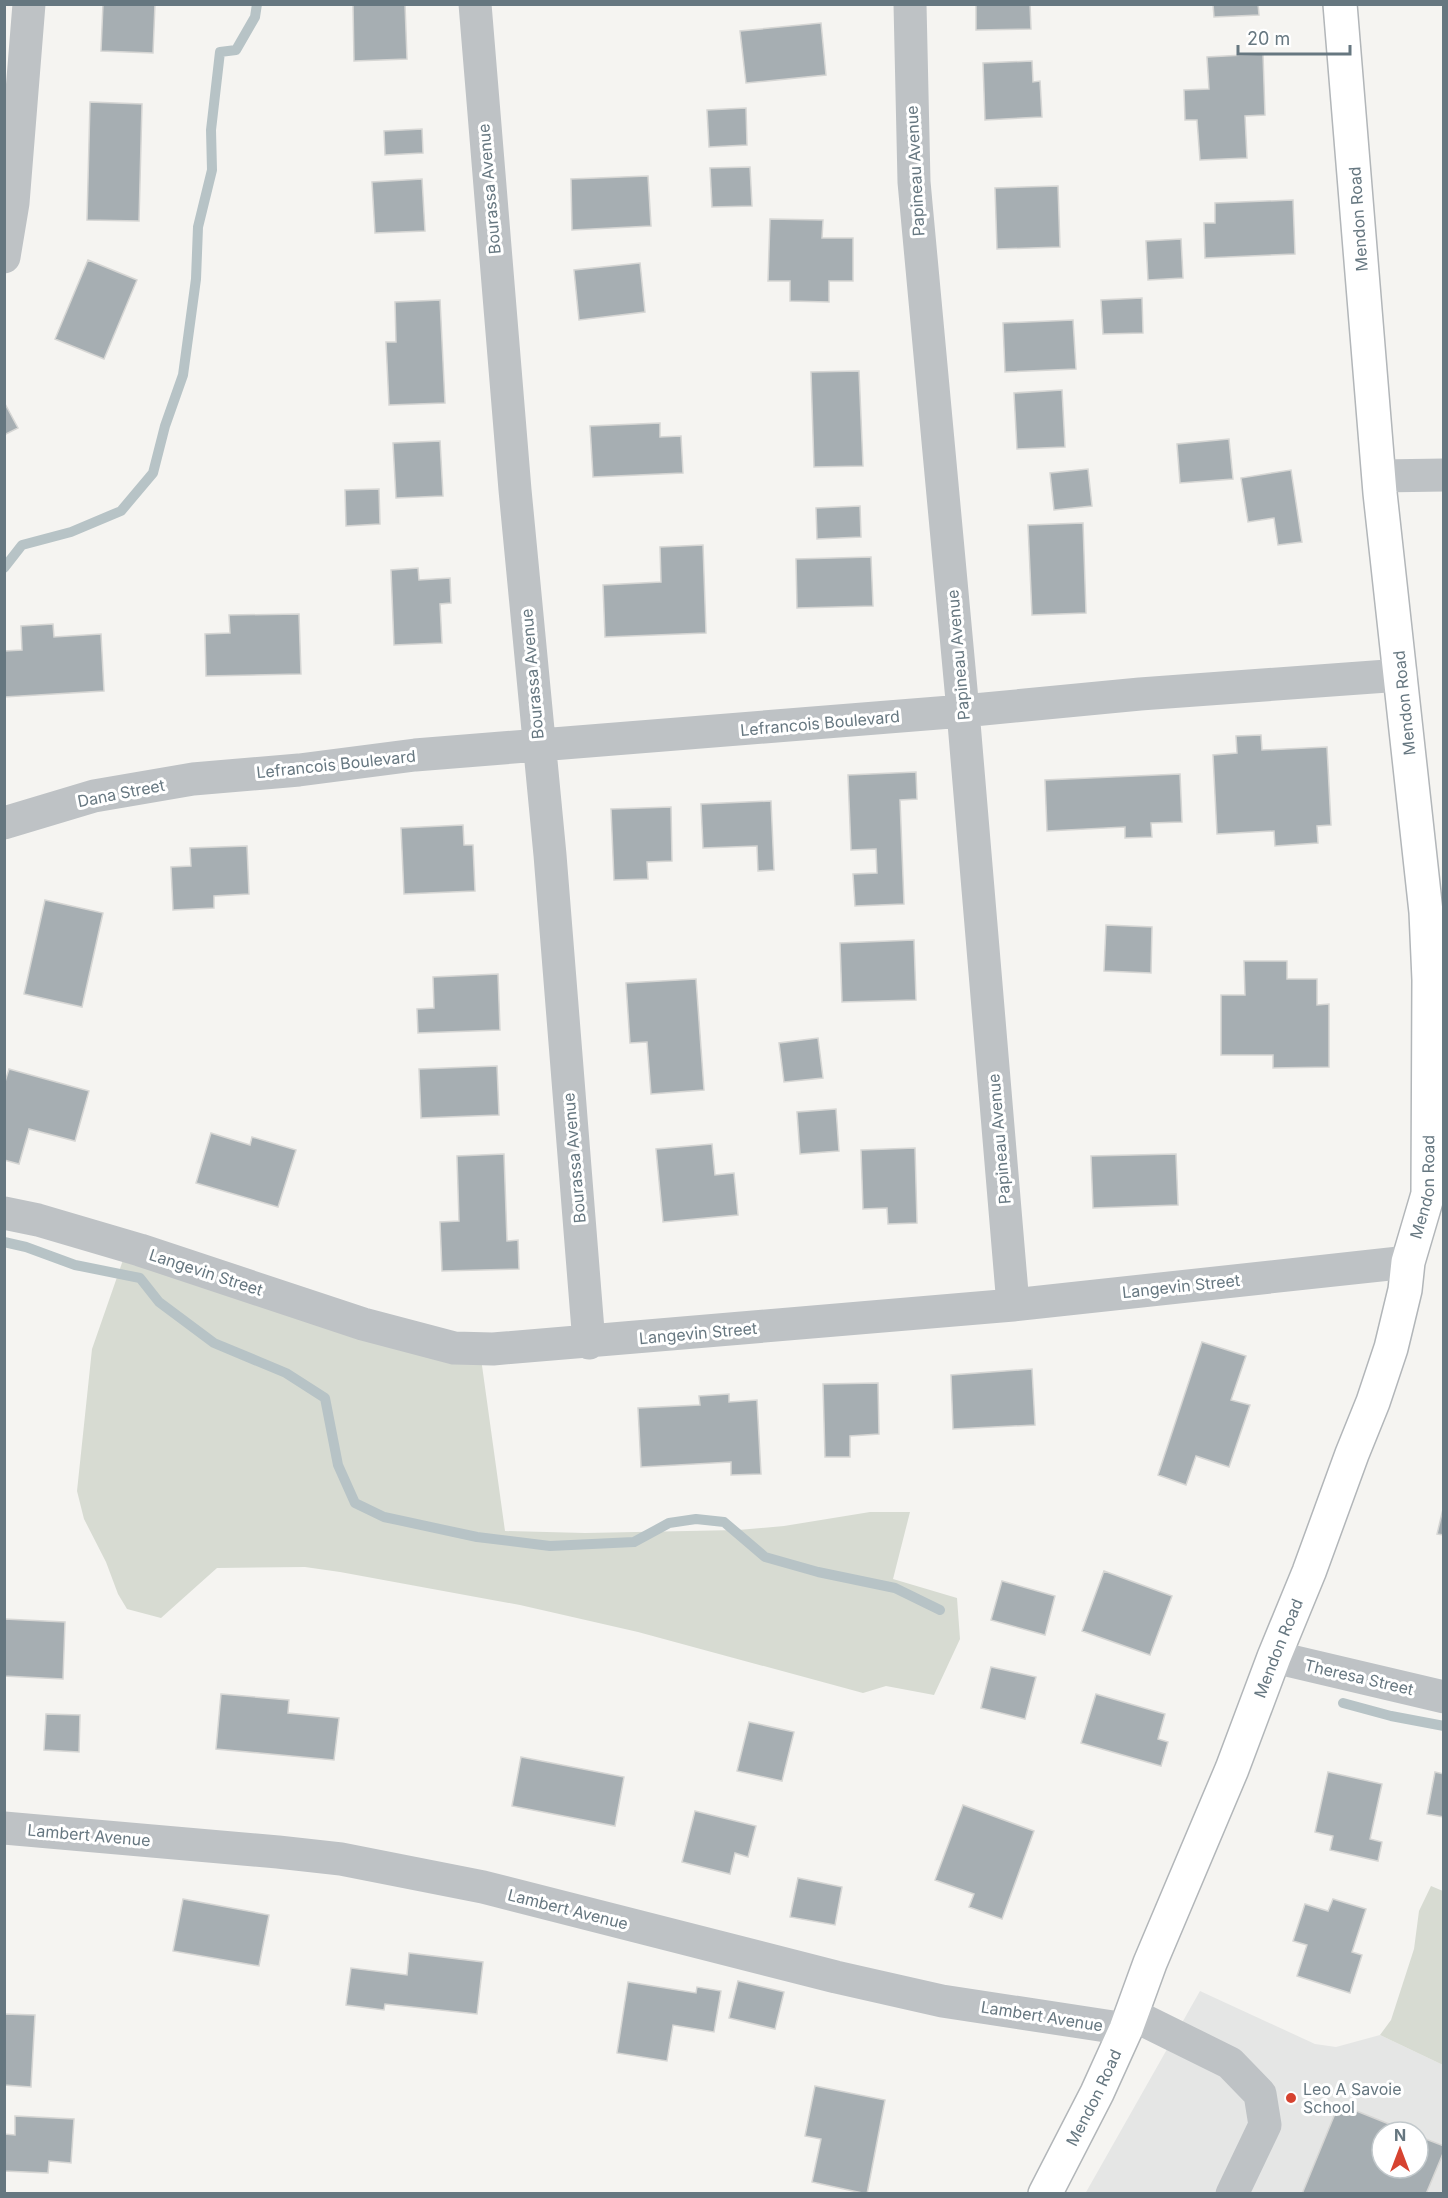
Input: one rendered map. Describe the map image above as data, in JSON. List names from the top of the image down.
{
  "streets": {
    "main road": ["Mendon Road"],
    "street": [
      "Papineau Avenue",
      "Bourassa Avenue",
      "Lefrancois Boulevard",
      "Dana Street",
      "Langevin Street",
      "Theresa Street",
      "Lambert Avenue"
    ]
  },
  "crossings": [
    ["Papineau Avenue", "Lefrancois Boulevard"],
    ["Papineau Avenue", "Langevin Street"],
    ["Bourassa Avenue", "Lefrancois Boulevard"],
    ["Bourassa Avenue", "Langevin Street"],
    ["Mendon Road", "Lefrancois Boulevard"],
    ["Mendon Road", "Langevin Street"],
    ["Mendon Road", "Theresa Street"],
    ["Mendon Road", "Lambert Avenue"],
    ["Lefrancois Boulevard", "Dana Street"]
  ],
  "places": ["Leo A Savoie School"],
  "scale_bar": "20 m",
  "north": "top"
}
